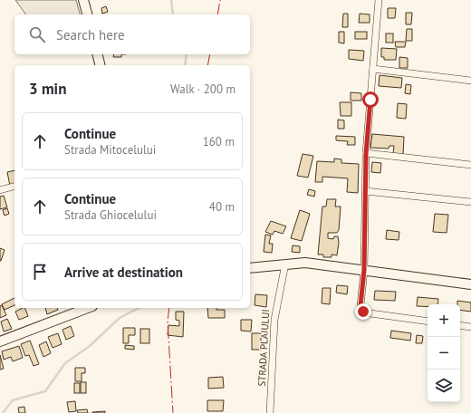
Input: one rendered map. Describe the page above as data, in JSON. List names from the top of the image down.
{
  "streets": {
    "street": ["STRADA PLAIULUI"]
  },
  "page": {
    "search": "Search here",
    "heading": ["3 min", "Walk · 200 m"],
    "list": [
      ["Continue", "Strada Mitocelului", "160 m"],
      ["Continue", "Strada Ghiocelului", "40 m"],
      "Arrive at destination"
    ],
    "map_buttons": ["+", "−"]
  }
}
